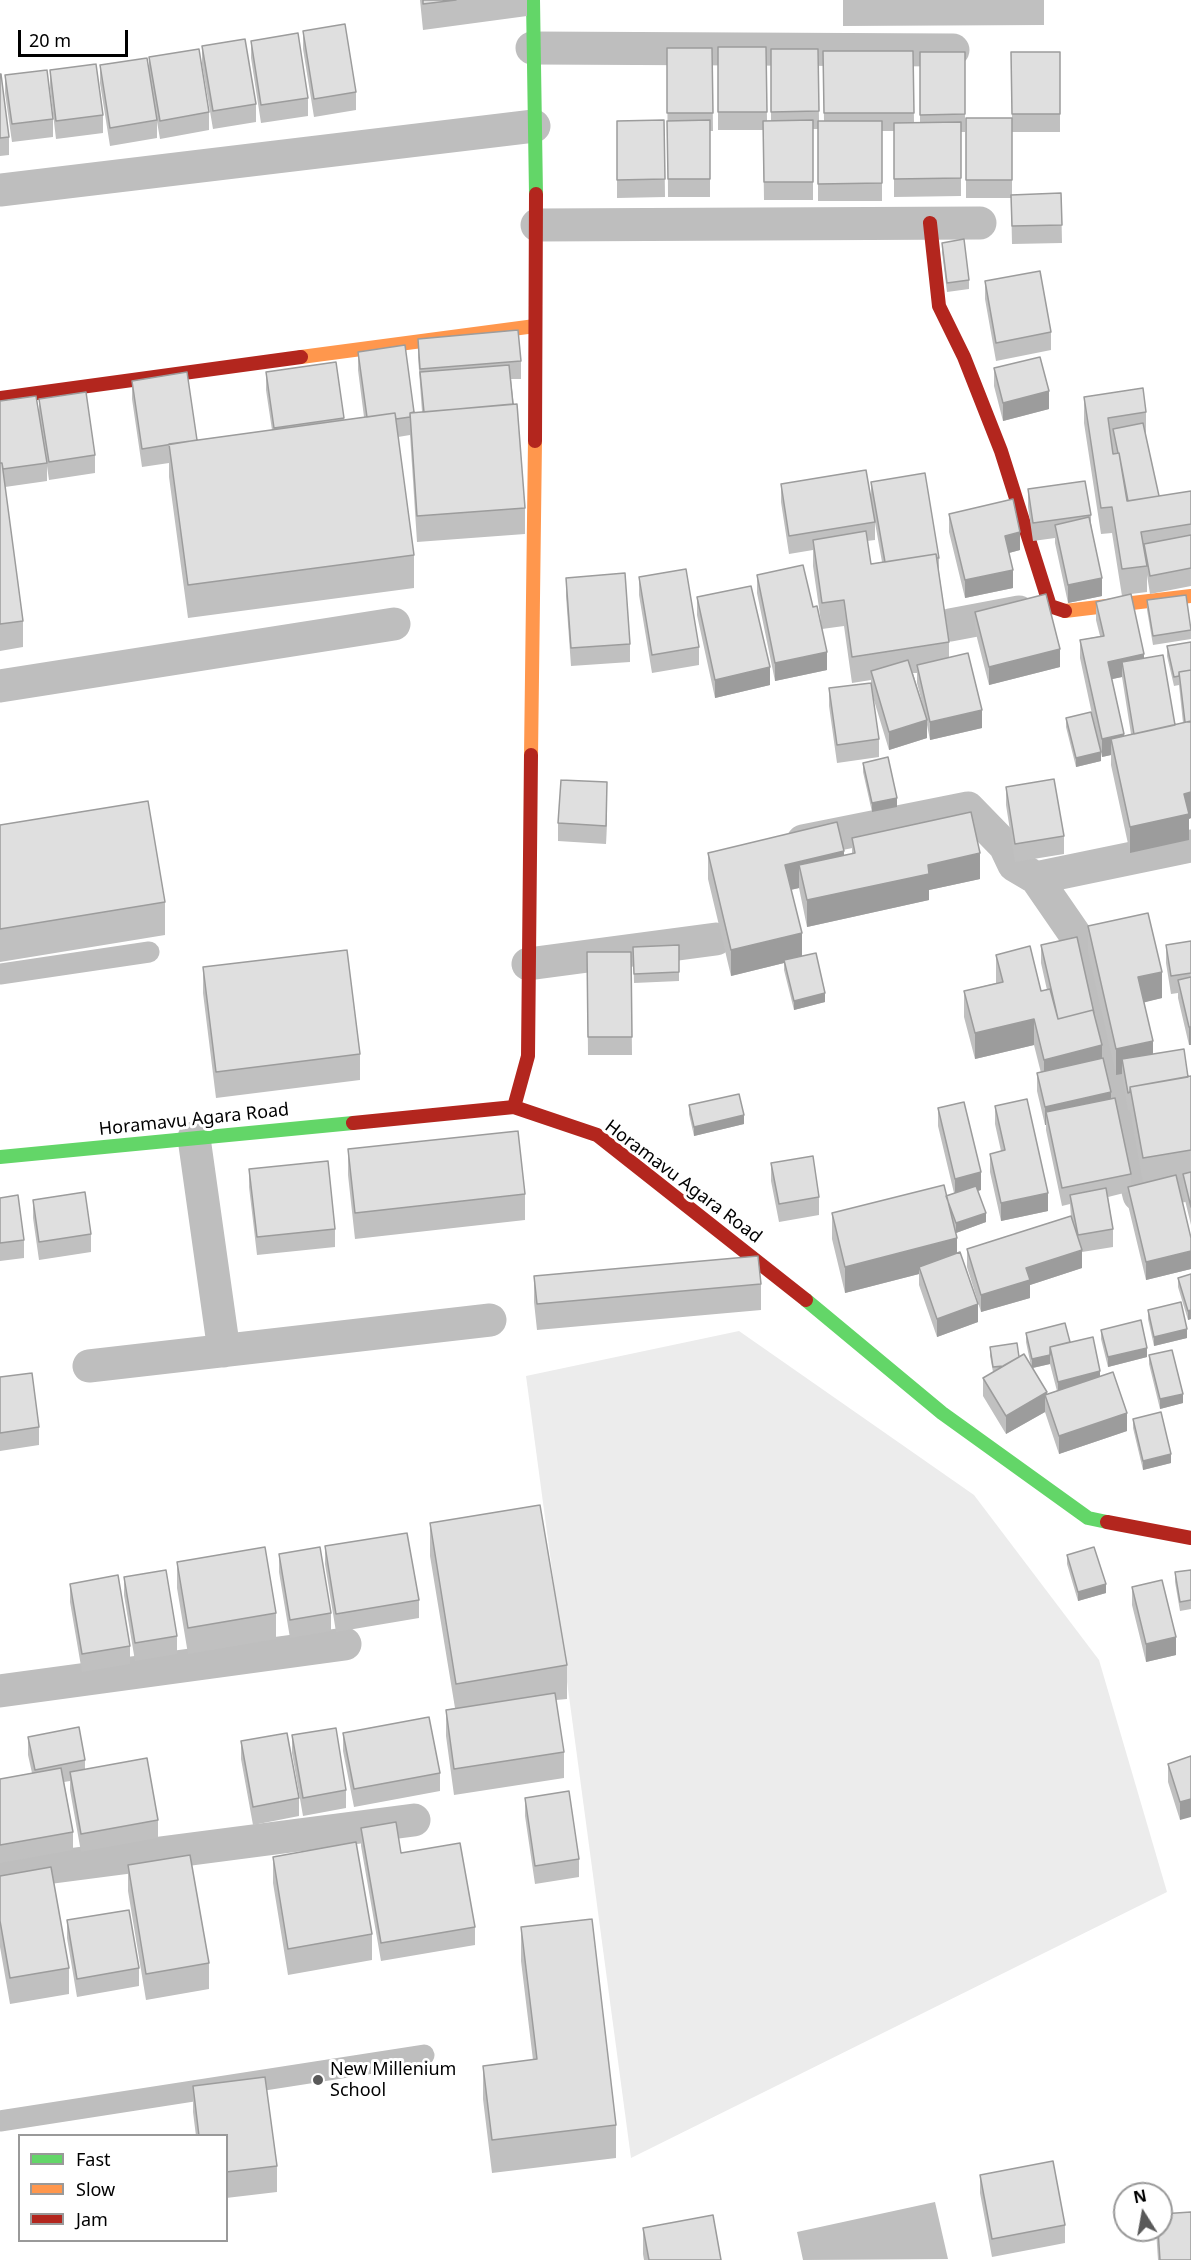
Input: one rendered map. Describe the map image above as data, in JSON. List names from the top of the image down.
{
  "streets": {
    "street": ["Horamavu Agara Road"]
  },
  "places": ["New Millenium School"],
  "legend": ["Fast", "Slow", "Jam"],
  "scale_bar": "20 m",
  "north": "top"
}
